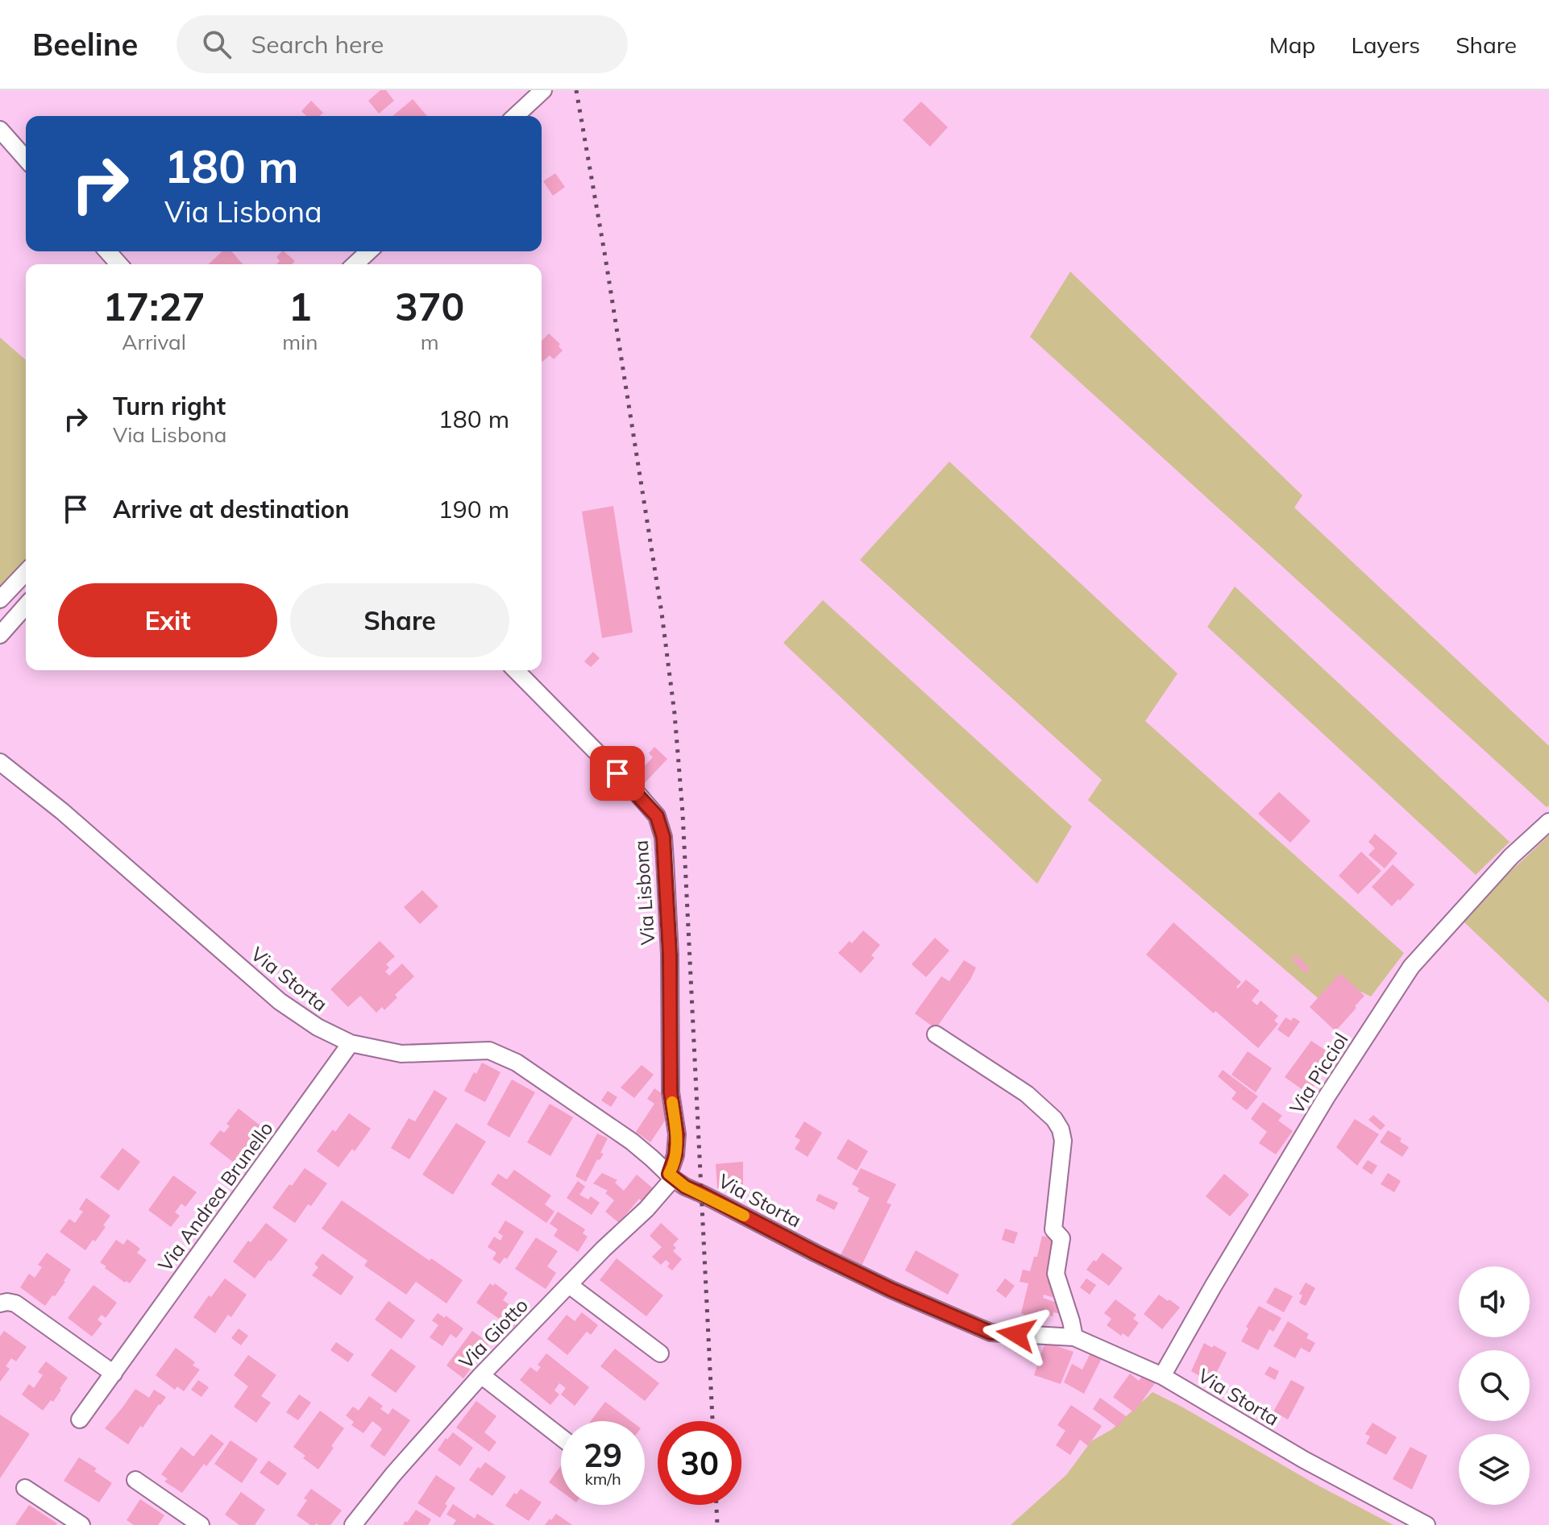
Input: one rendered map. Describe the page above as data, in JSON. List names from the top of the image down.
{
  "streets": {
    "street": [
      "Via Lisbona",
      "Via Storta",
      "Via Picciol",
      "Via Andrea Brunello",
      "Via Giotto"
    ]
  },
  "crossings": [
    ["Via Lisbona", "Via Storta"],
    ["Via Lisbona", "Via Giotto"],
    ["Via Storta", "Via Picciol"],
    ["Via Storta", "Via Andrea Brunello"],
    ["Via Storta", "Via Giotto"]
  ],
  "page": {
    "header": "Beeline",
    "search": "Search here",
    "nav": ["Map", "Layers", "Share"],
    "turn": ["180 m", "Via Lisbona"],
    "eta": [
      "17:27",
      "Arrival",
      "1",
      "min",
      "370",
      "m"
    ],
    "list": [
      {
        "name": "Turn right",
        "note": "Via Lisbona",
        "value": "180 m"
      },
      {
        "name": "Arrive at destination",
        "value": "190 m"
      }
    ],
    "buttons": ["Exit", "Share"],
    "speed": "29 km/h",
    "limit": "30"
  }
}
